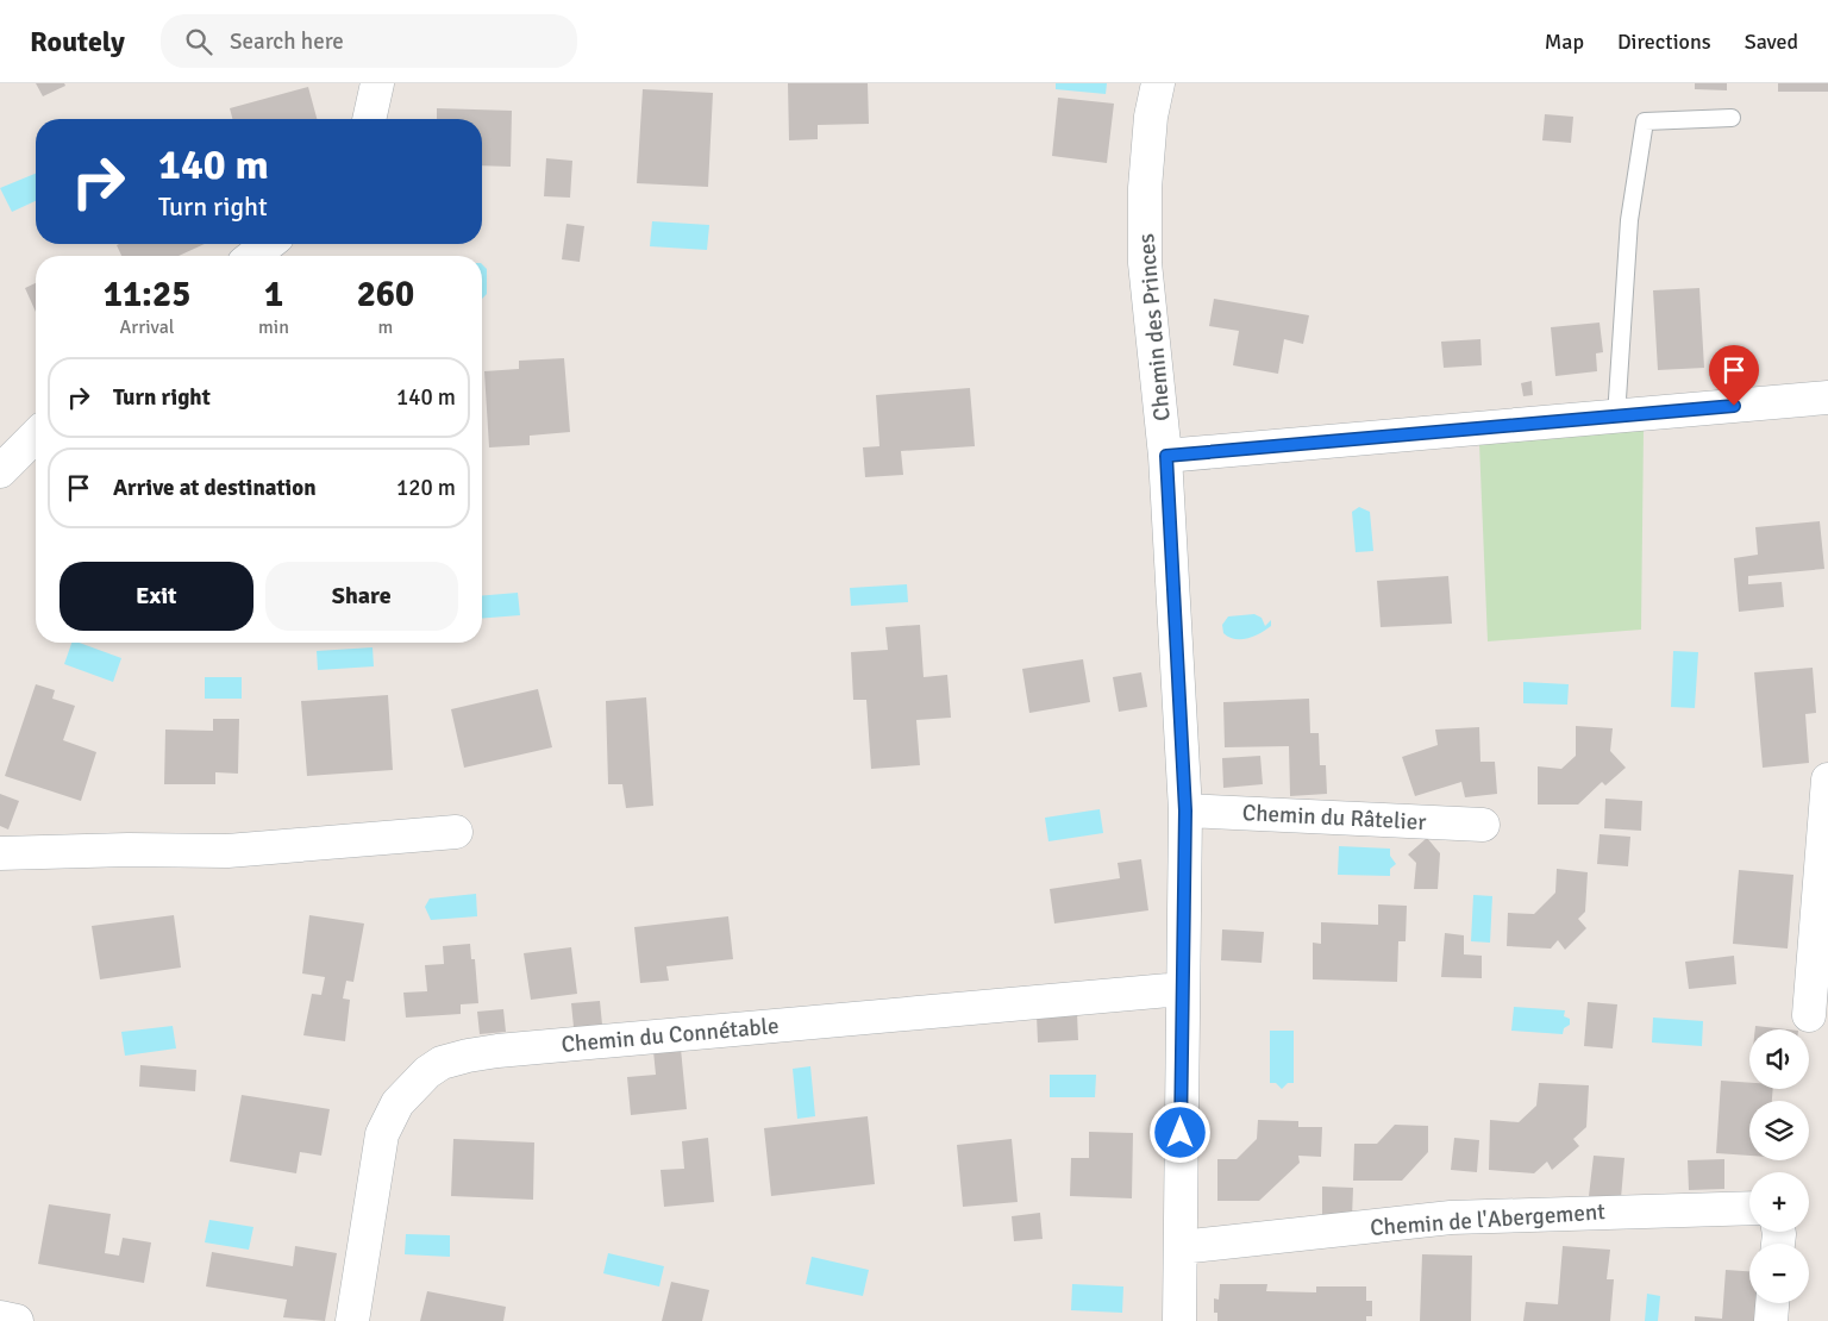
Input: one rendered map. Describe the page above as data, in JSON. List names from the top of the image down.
{
  "streets": {
    "street": [
      "Chemin des Princes",
      "Chemin du Râtelier",
      "Chemin du Connétable",
      "Chemin de l'Abergement"
    ]
  },
  "crossings": [
    ["Chemin des Princes", "Chemin du Râtelier"],
    ["Chemin des Princes", "Chemin du Connétable"],
    ["Chemin des Princes", "Chemin de l'Abergement"]
  ],
  "page": {
    "header": "Routely",
    "search": "Search here",
    "nav": ["Map", "Directions", "Saved"],
    "turn": ["140 m", "Turn right"],
    "eta": [
      "11:25",
      "Arrival",
      "1",
      "min",
      "260",
      "m"
    ],
    "list": [
      {
        "name": "Turn right",
        "value": "140 m"
      },
      {
        "name": "Arrive at destination",
        "value": "120 m"
      }
    ],
    "buttons": ["Exit", "Share"],
    "map_buttons": ["+", "−"]
  }
}
